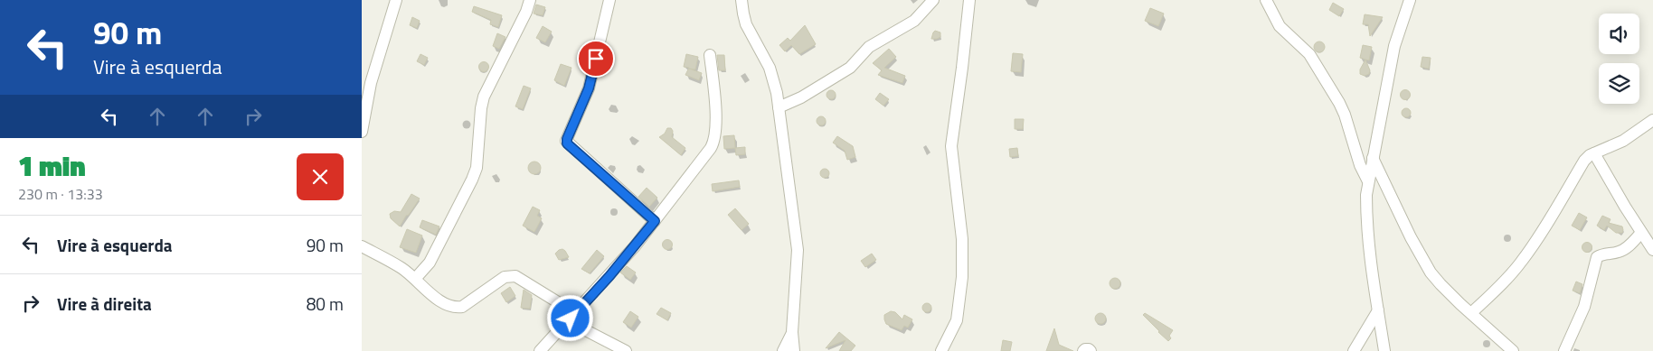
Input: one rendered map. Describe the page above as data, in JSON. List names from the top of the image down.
{
  "page": {
    "turn": ["90 m", "Vire à esquerda"],
    "heading": ["1 min", "230 m · 13:33"],
    "list": [
      {
        "name": "Vire à esquerda",
        "value": "90 m"
      },
      {
        "name": "Vire à direita",
        "value": "80 m"
      }
    ]
  }
}
